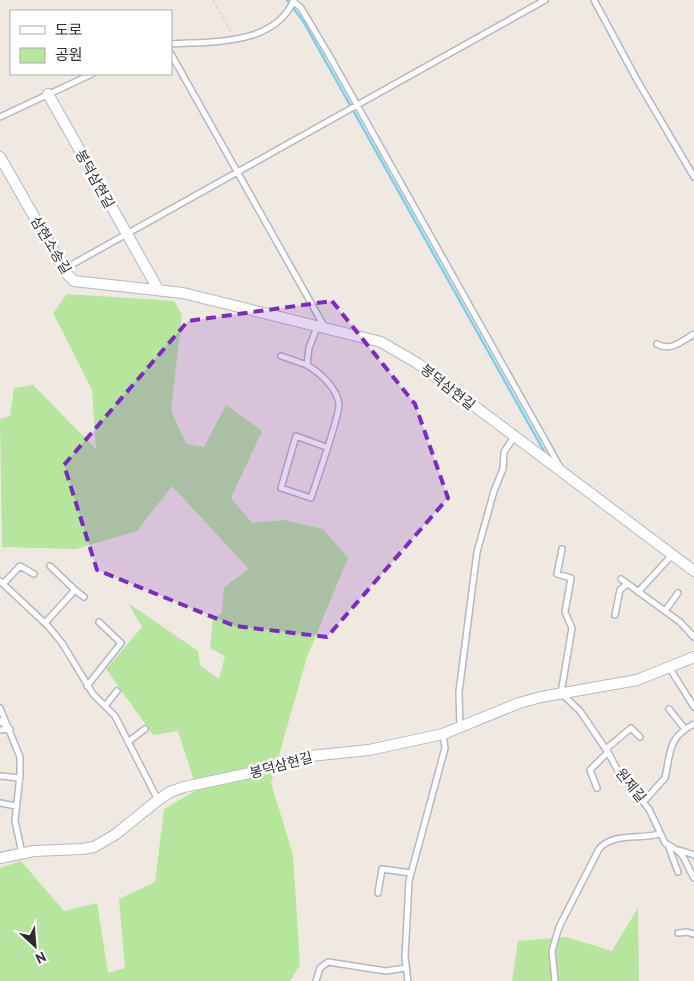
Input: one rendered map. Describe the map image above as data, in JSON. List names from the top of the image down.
{
  "streets": {
    "street": ["봉덕삼현길", "삼현소송길"],
    "lane": ["원제길"]
  },
  "crossings": [
    ["봉덕삼현길", "삼현소송길"],
    ["봉덕삼현길", "원제길"]
  ],
  "legend": ["도로", "공원"],
  "north": "bottom right"
}
